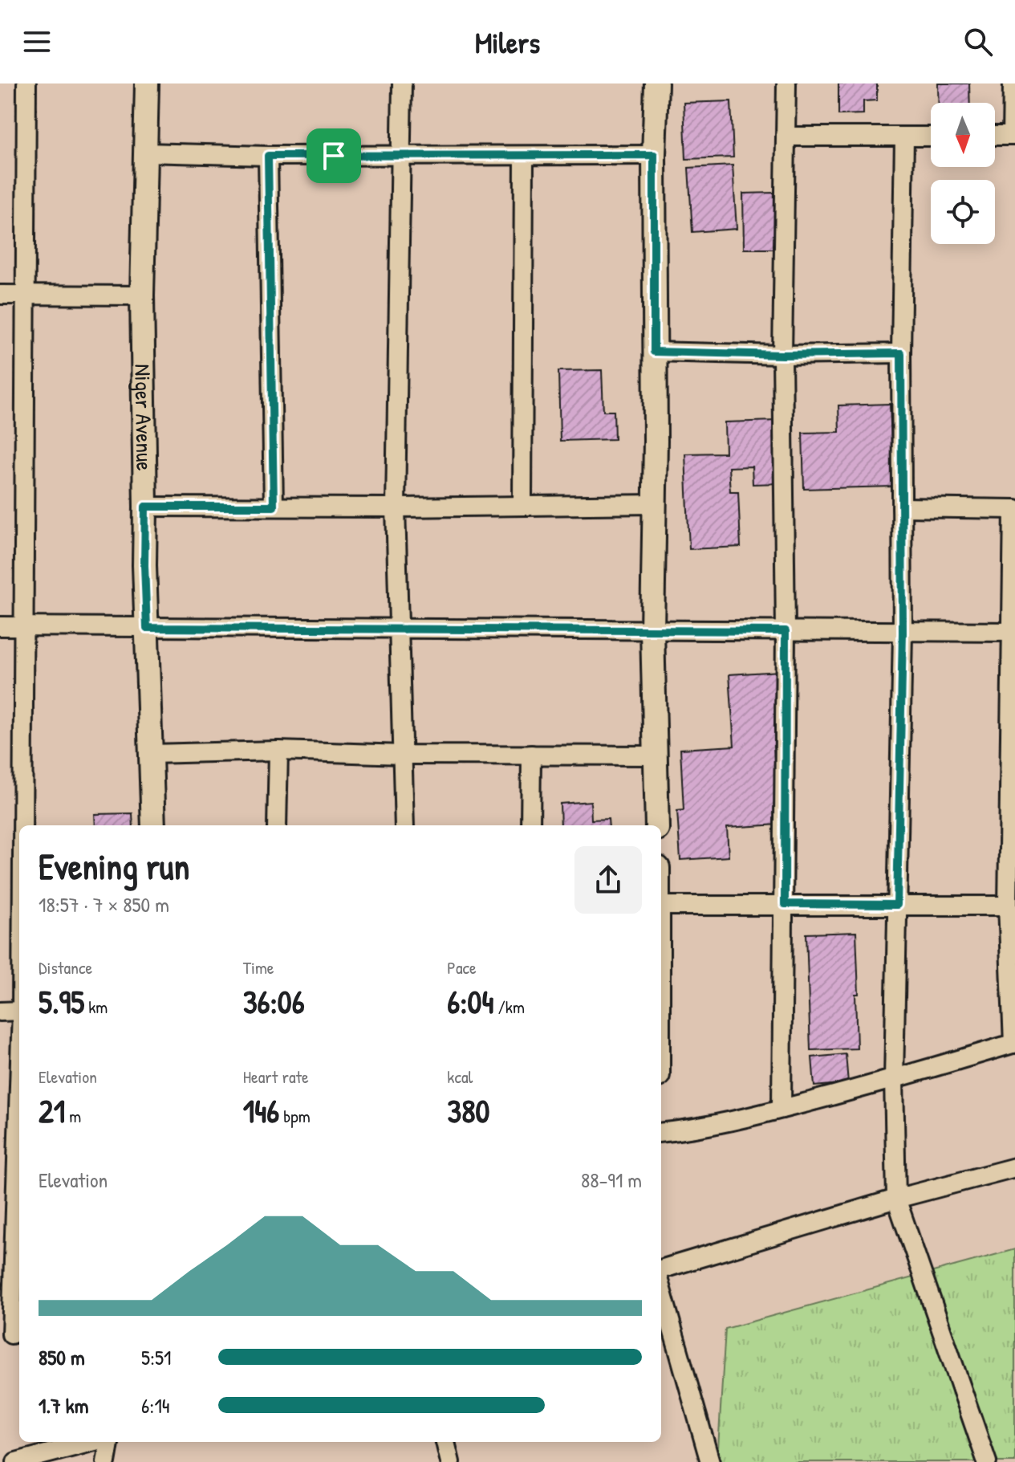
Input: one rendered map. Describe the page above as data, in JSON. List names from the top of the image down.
{
  "streets": {
    "street": ["Niger Avenue"]
  },
  "north": "bottom",
  "page": {
    "header": "Milers",
    "heading": ["Evening run", "18:57 · 7 × 850 m"],
    "stats": [
      ["Distance", "5.95 km"],
      ["Time", "36:06"],
      ["Pace", "6:04 /km"],
      ["Elevation", "21 m"],
      ["Heart rate", "146 bpm"],
      ["kcal", "380"]
    ],
    "chart": ["Elevation", "88–91 m"],
    "list": [
      {
        "name": "850 m",
        "note": "5:51"
      },
      {
        "name": "1.7 km",
        "note": "6:14"
      }
    ]
  }
}
